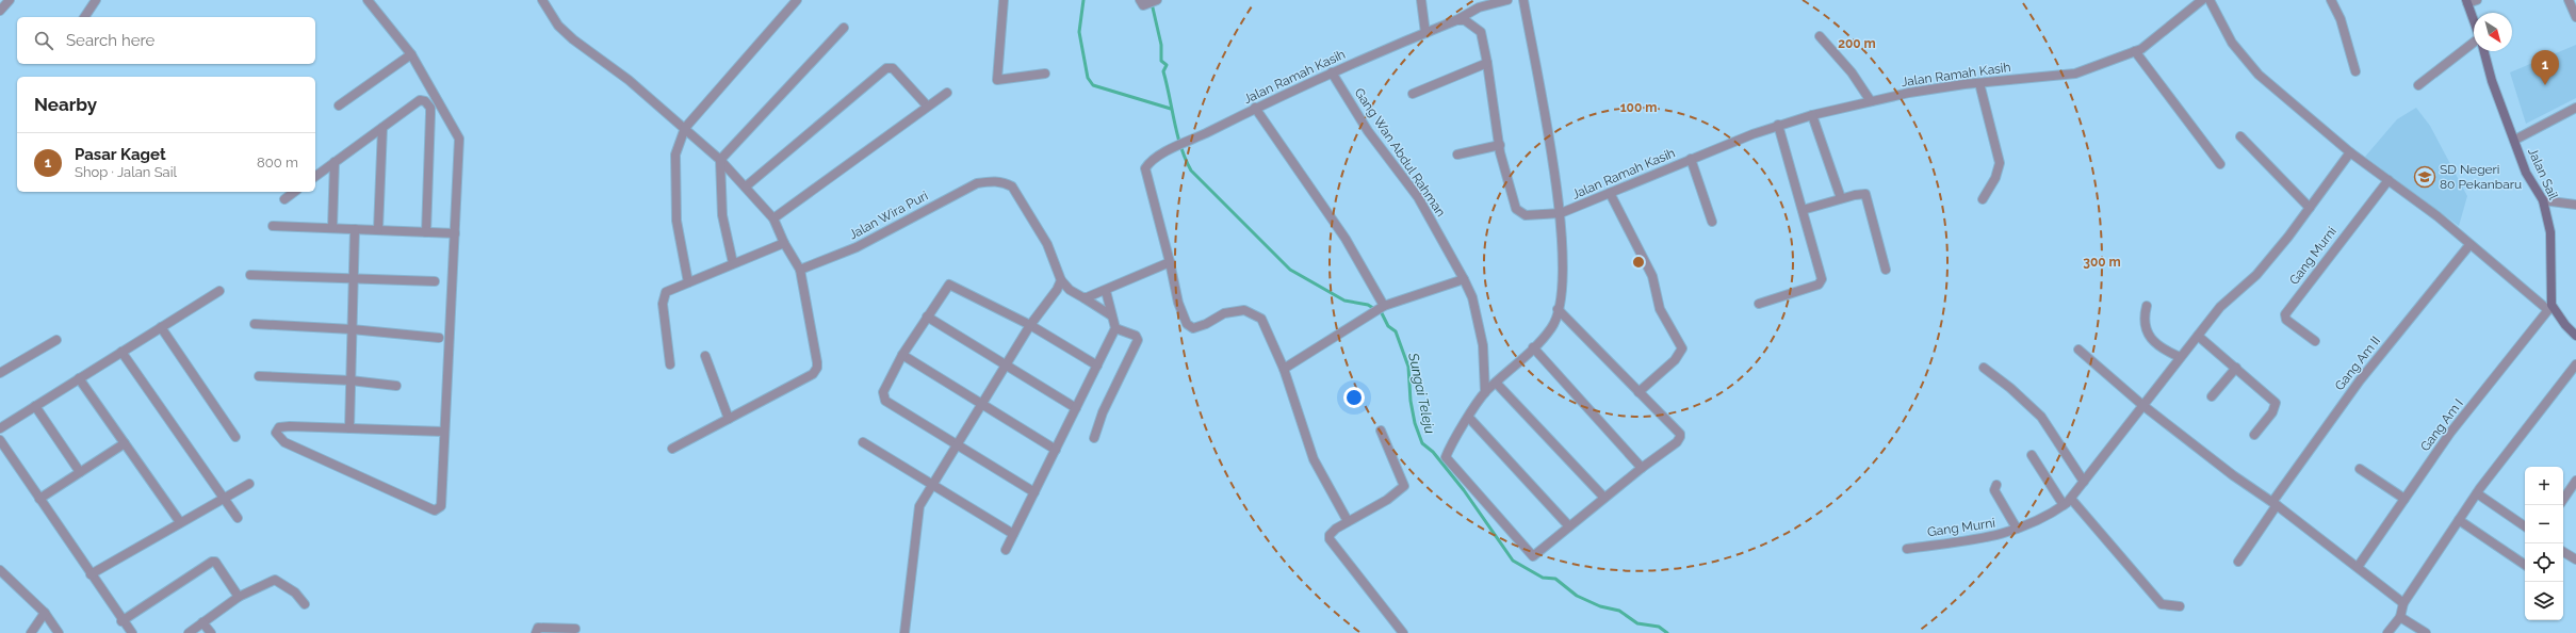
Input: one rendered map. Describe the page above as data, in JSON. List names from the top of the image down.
{
  "streets": {
    "street": [
      "Jalan Ramah Kasih",
      "Gang Wan Abdul Rahman",
      "Jalan Sail",
      "Jalan Wira Puri",
      "Gang Murni",
      "Gang Am II",
      "Gang Am I"
    ]
  },
  "crossings": [
    ["Jalan Ramah Kasih", "Gang Wan Abdul Rahman"],
    ["Jalan Sail", "Gang Am I"]
  ],
  "water": ["Sungai Teleju"],
  "places": {
    "school or university": ["SD Negeri 80 Pekanbaru"]
  },
  "north": "bottom right",
  "page": {
    "search": "Search here",
    "pins": "1",
    "heading": "Nearby",
    "list": [
      {
        "mark": "1",
        "name": "Pasar Kaget",
        "note": "Shop · Jalan Sail",
        "value": "800 m"
      }
    ],
    "map_buttons": ["+", "−"]
  },
  "rings": ["200 m", "100 m", "300 m"]
}
